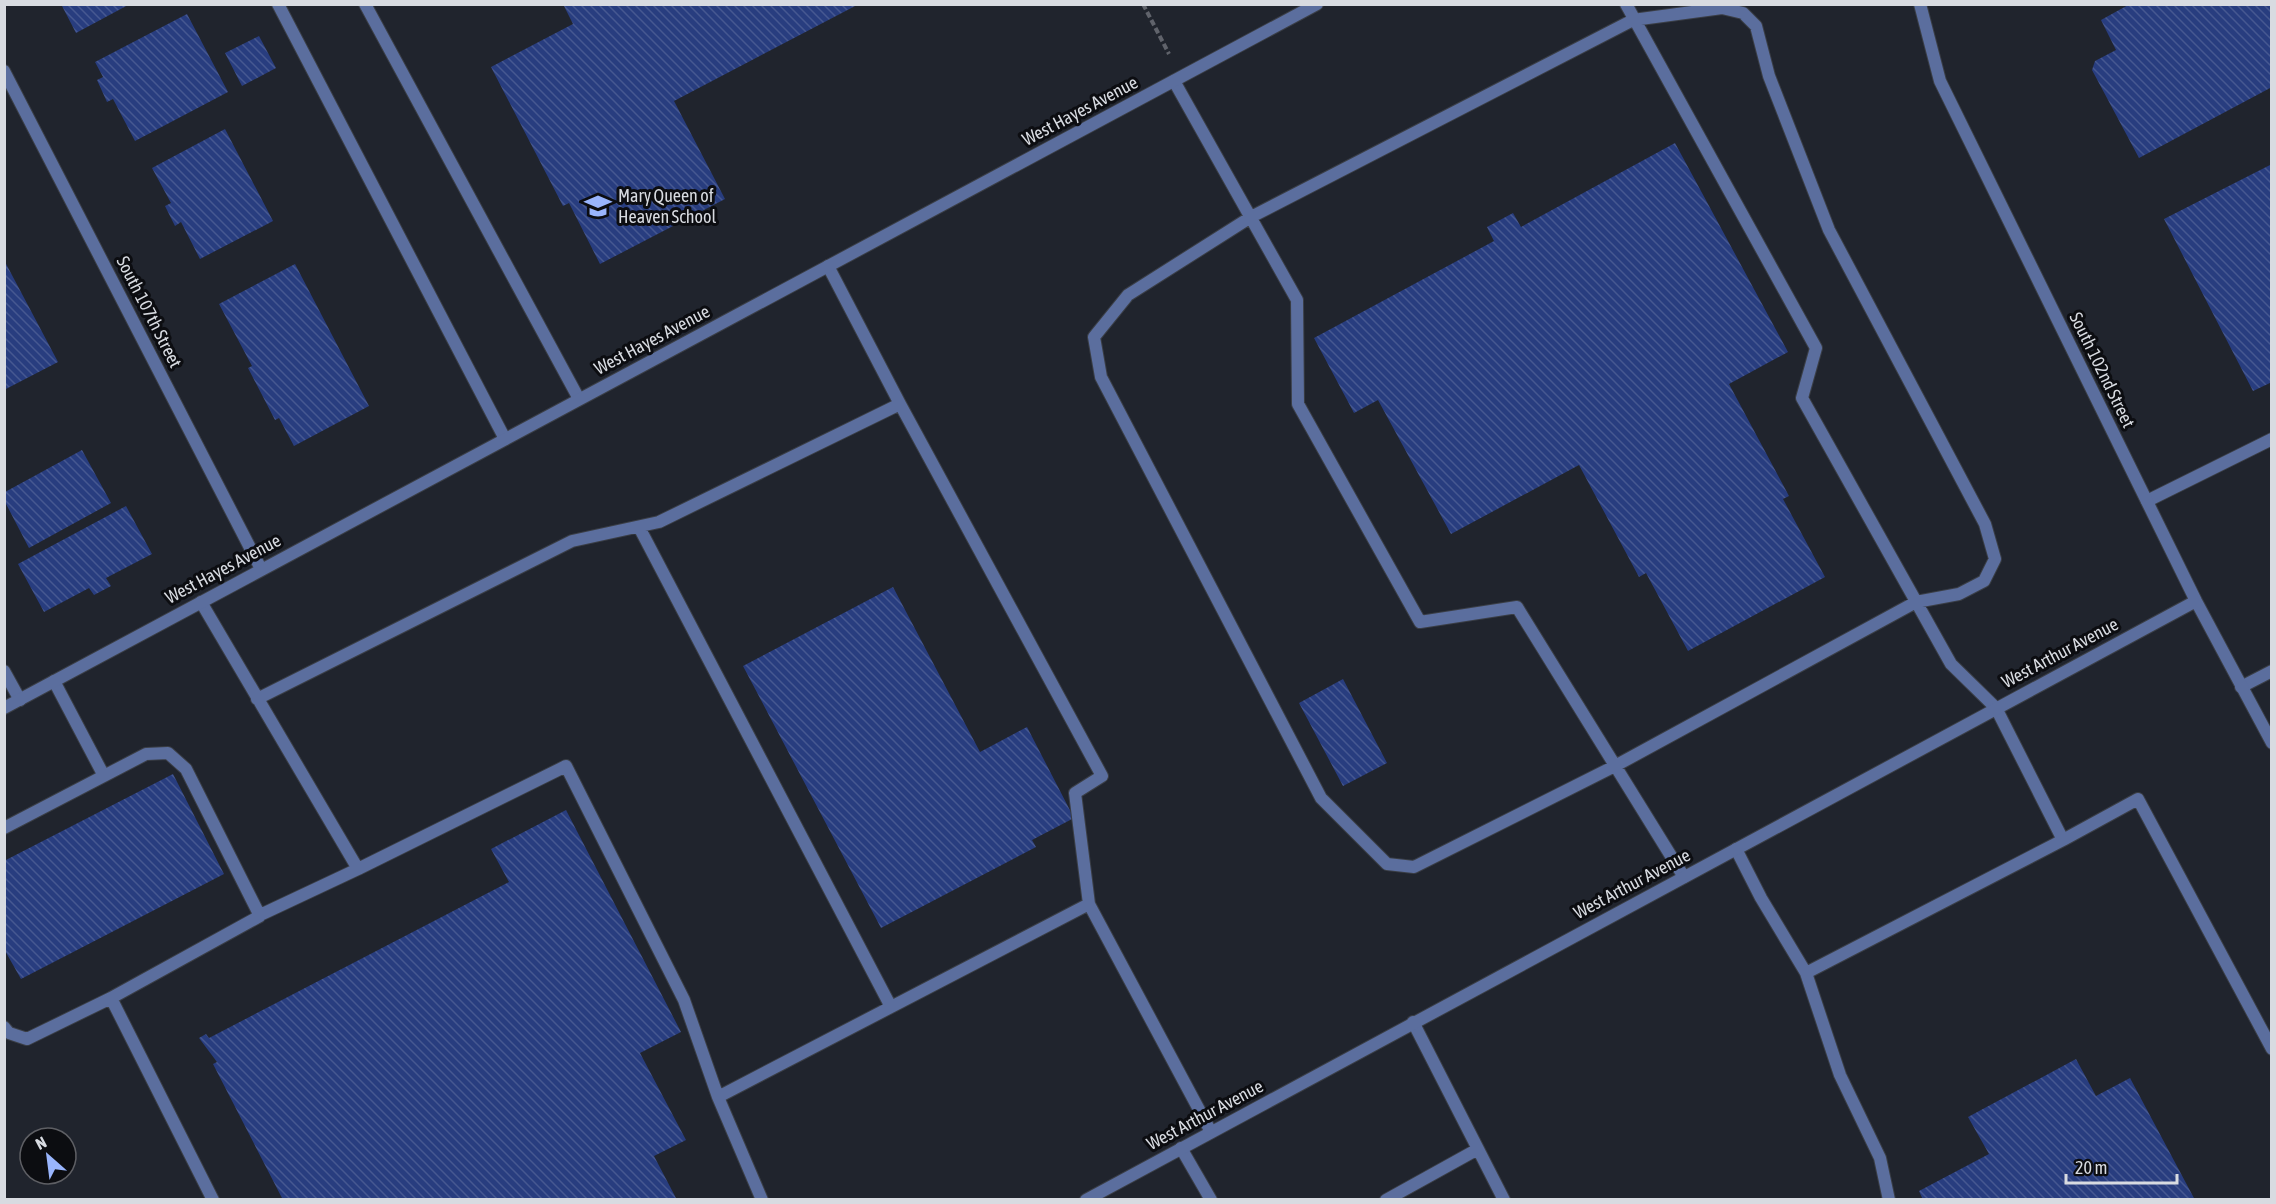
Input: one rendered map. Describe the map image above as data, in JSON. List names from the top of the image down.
{
  "streets": {
    "street": [
      "West Hayes Avenue",
      "South 107th Street",
      "South 102nd Street",
      "West Arthur Avenue"
    ]
  },
  "crossings": [
    ["West Hayes Avenue", "South 107th Street"],
    ["South 102nd Street", "West Arthur Avenue"]
  ],
  "places": {
    "school or university": ["Mary Queen of Heaven School"]
  },
  "scale_bar": "20 m",
  "north": "top left"
}
